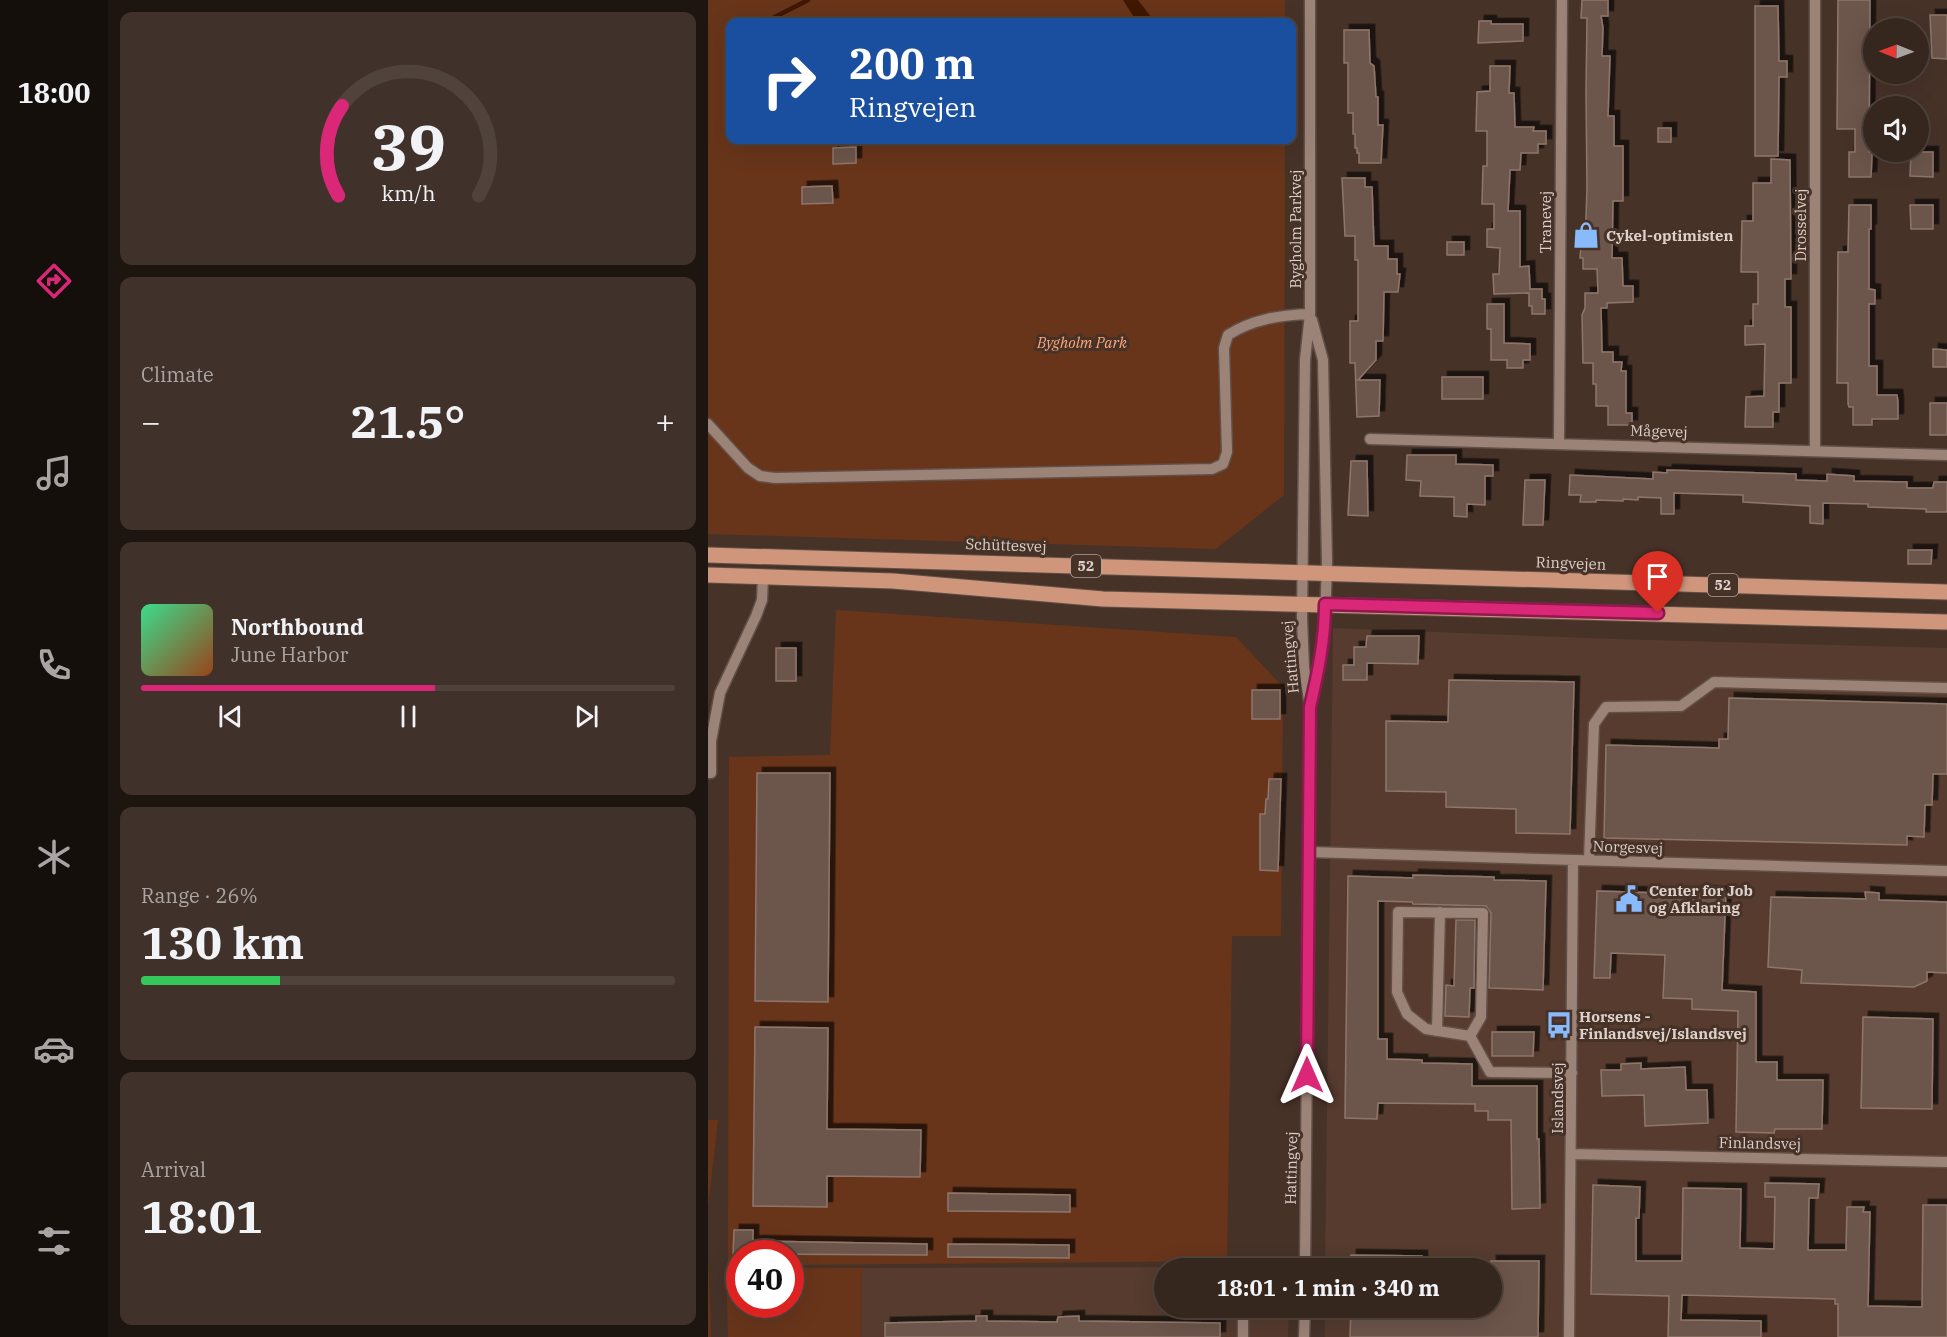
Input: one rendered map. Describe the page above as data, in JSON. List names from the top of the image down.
{
  "streets": {
    "main road": ["Schüttesvej", "Ringvejen", "52"],
    "street": [
      "Tranevej",
      "Drosselvej",
      "Bygholm Parkvej",
      "Mågevej",
      "Hattingvej",
      "Norgesvej",
      "Islandsvej",
      "Finlandsvej"
    ]
  },
  "crossings": [
    ["Tranevej", "Mågevej"],
    ["Drosselvej", "Mågevej"],
    ["Bygholm Parkvej", "Schüttesvej"],
    ["Bygholm Parkvej", "Ringvejen"],
    ["Bygholm Parkvej", "52"],
    ["Bygholm Parkvej", "Hattingvej"],
    ["Schüttesvej", "Ringvejen"],
    ["52", "Hattingvej"],
    ["Hattingvej", "Norgesvej"],
    ["Norgesvej", "Islandsvej"],
    ["Islandsvej", "Finlandsvej"]
  ],
  "parks": ["Bygholm Park"],
  "places": {
    "shop": ["Cykel-optimisten"],
    "public building": ["Center for Job og Afklaring"],
    "bus stop": ["Horsens - Finlandsvej/Islandsvej"]
  },
  "north": "left",
  "page": {
    "tabs": "18:00",
    "turn": ["200 m", "Ringvejen"],
    "tile": [
      "Climate",
      ["Range · 26%", "130 km"],
      ["Arrival", "18:01"]
    ],
    "heat": ["−", "21.5°", "+"],
    "song": ["Northbound", "June Harbor"],
    "limit": "40",
    "trip": "18:01 · 1 min · 340 m",
    "gauge": ["39", "km/h"]
  }
}
